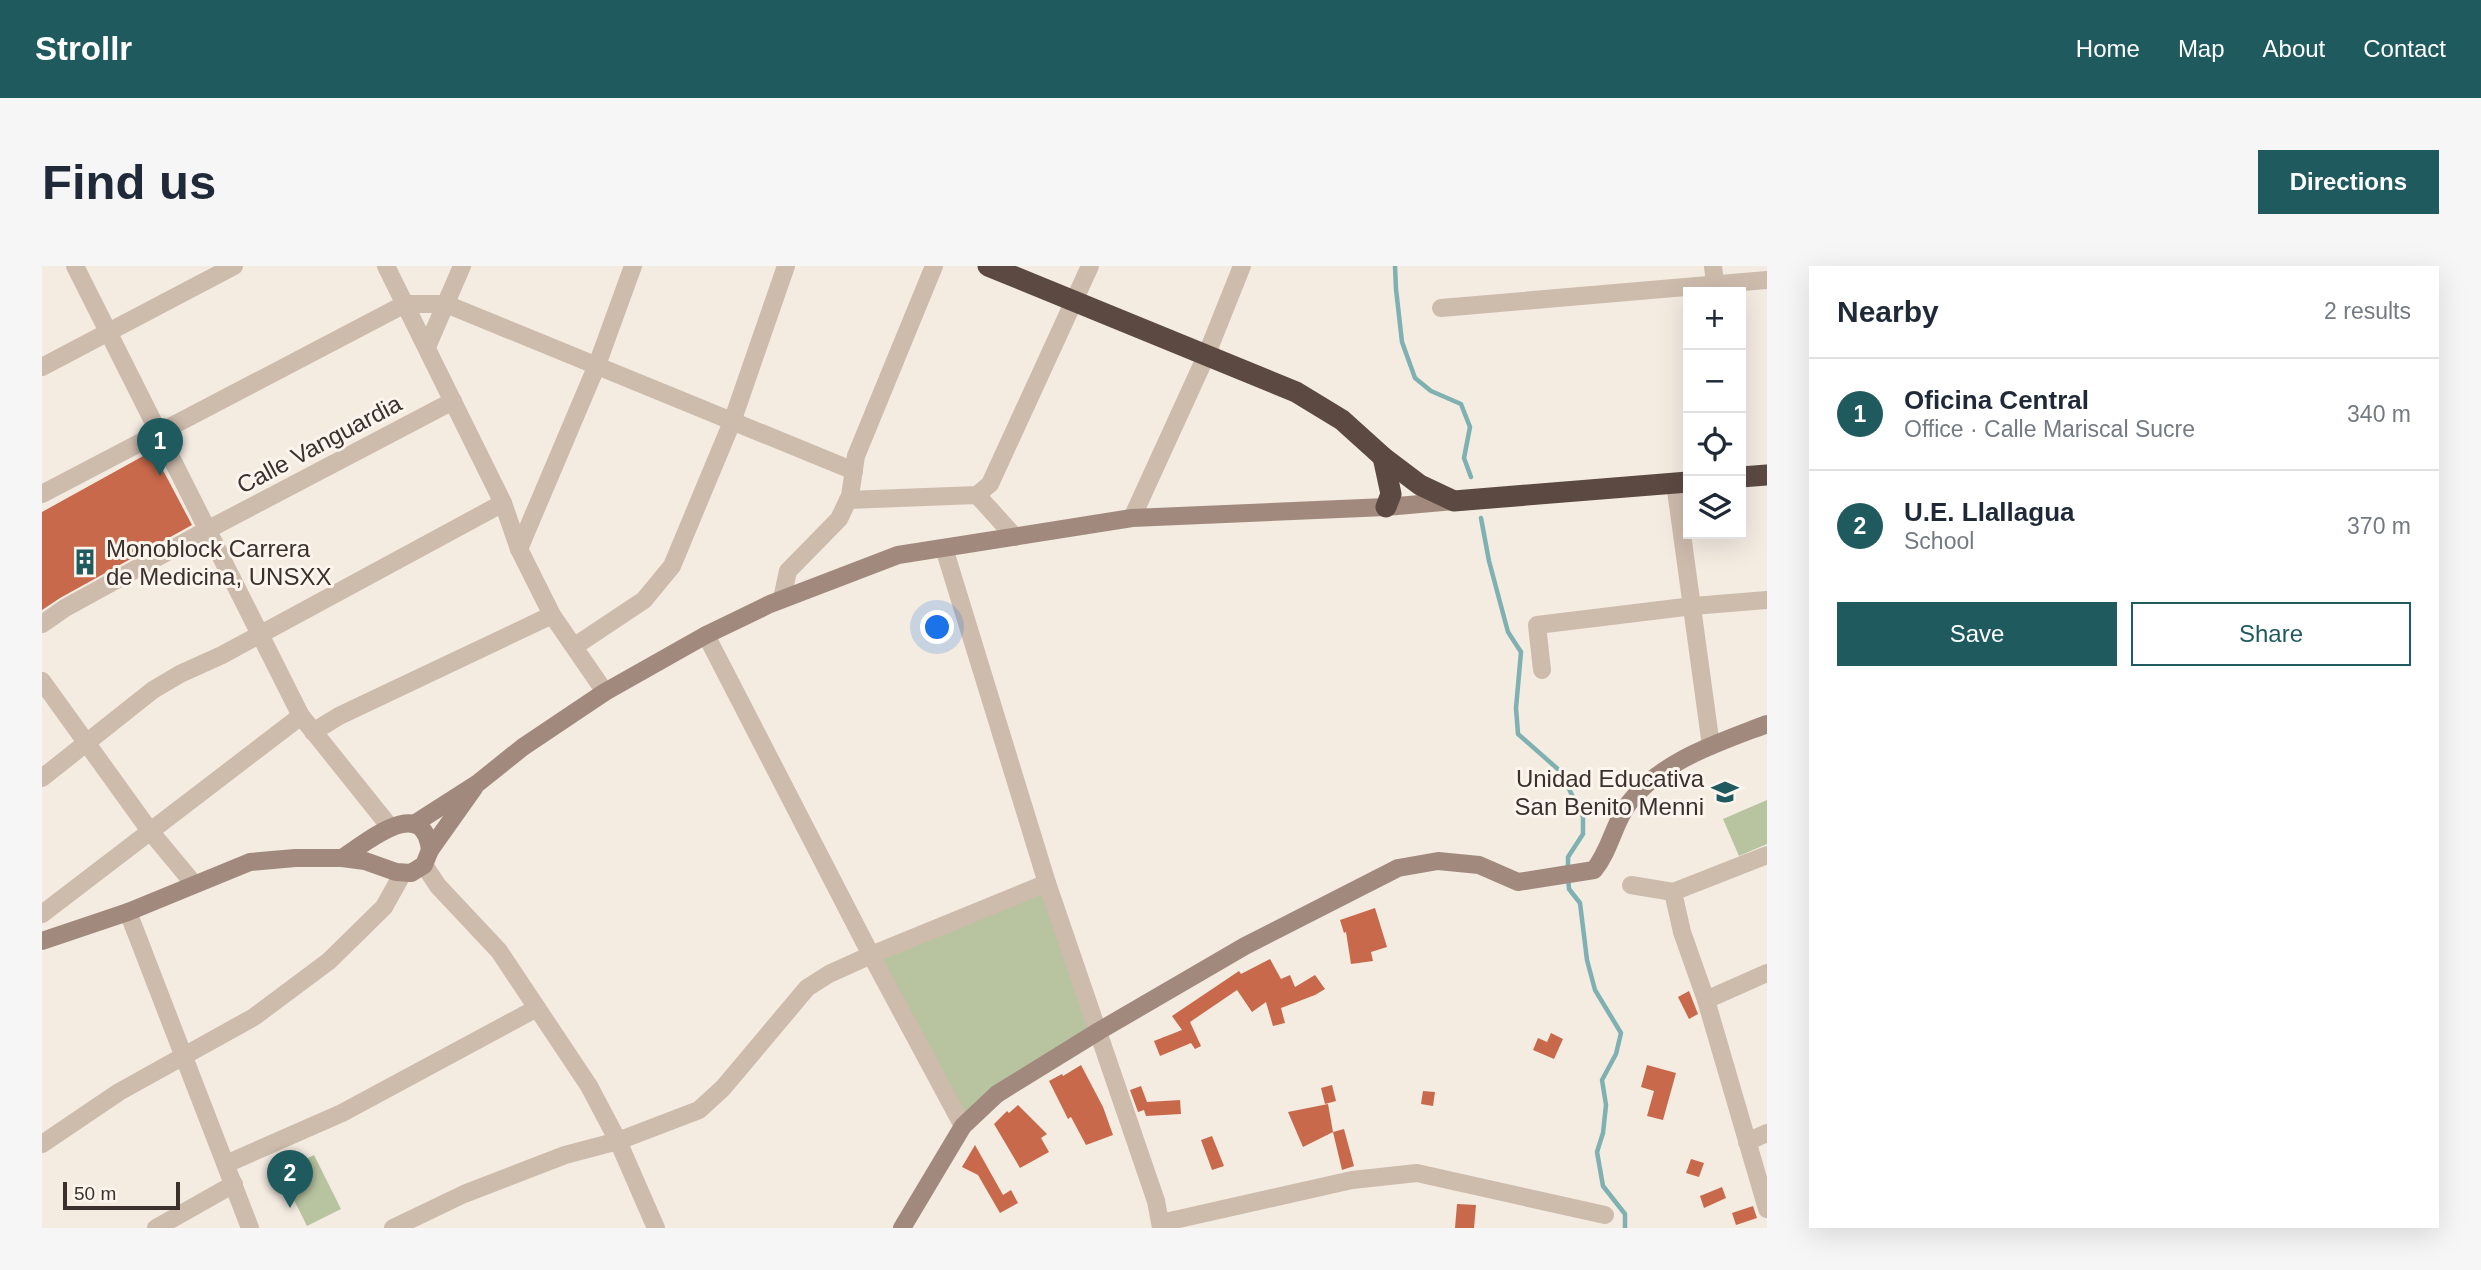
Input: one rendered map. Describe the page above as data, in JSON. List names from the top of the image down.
{
  "streets": {
    "street": ["Calle Vanguardia"]
  },
  "places": {
    "building": ["Monoblock Carrera de Medicina, UNSXX"],
    "school or university": ["Unidad Educativa San Benito Menni"]
  },
  "scale_bar": "50 m",
  "page": {
    "header": "Strollr",
    "nav": [
      "Home",
      "Map",
      "About",
      "Contact"
    ],
    "buttons": [
      "Directions",
      ["Save", "Share"]
    ],
    "title": "Find us",
    "heading": ["Nearby", "2 results"],
    "map_buttons": ["+", "−"],
    "list": [
      {
        "mark": "1",
        "name": "Oficina Central",
        "note": "Office · Calle Mariscal Sucre",
        "value": "340 m"
      },
      {
        "mark": "2",
        "name": "U.E. Llallagua",
        "note": "School",
        "value": "370 m"
      }
    ],
    "pins": ["1", "2"],
    "scale": "50 m"
  }
}
